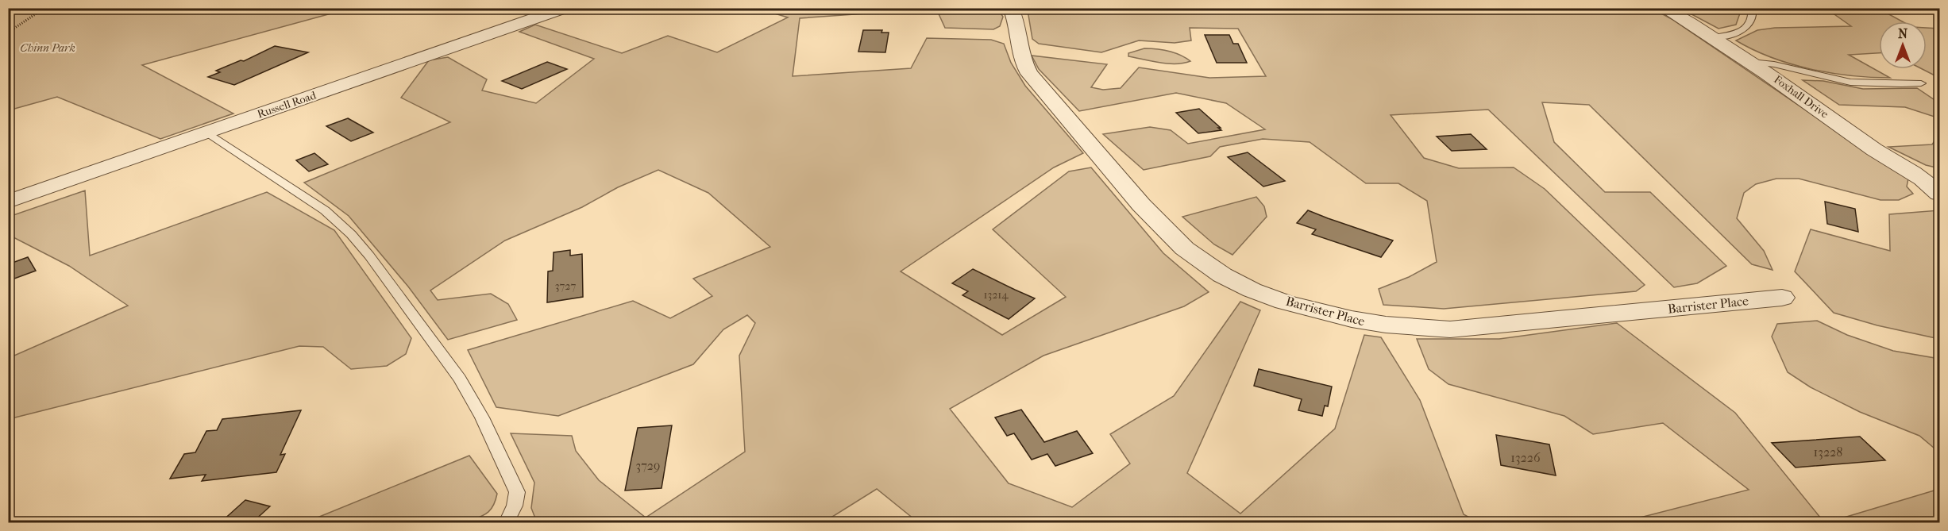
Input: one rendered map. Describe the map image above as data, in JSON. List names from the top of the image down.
{
  "streets": {
    "street": ["Foxhall Drive", "Russell Road", "Barrister Place"]
  },
  "parks": ["Chinn Park"],
  "house_numbers": [
    "3727",
    "13214",
    "13228",
    "13226",
    "3729"
  ],
  "north": "top"
}
